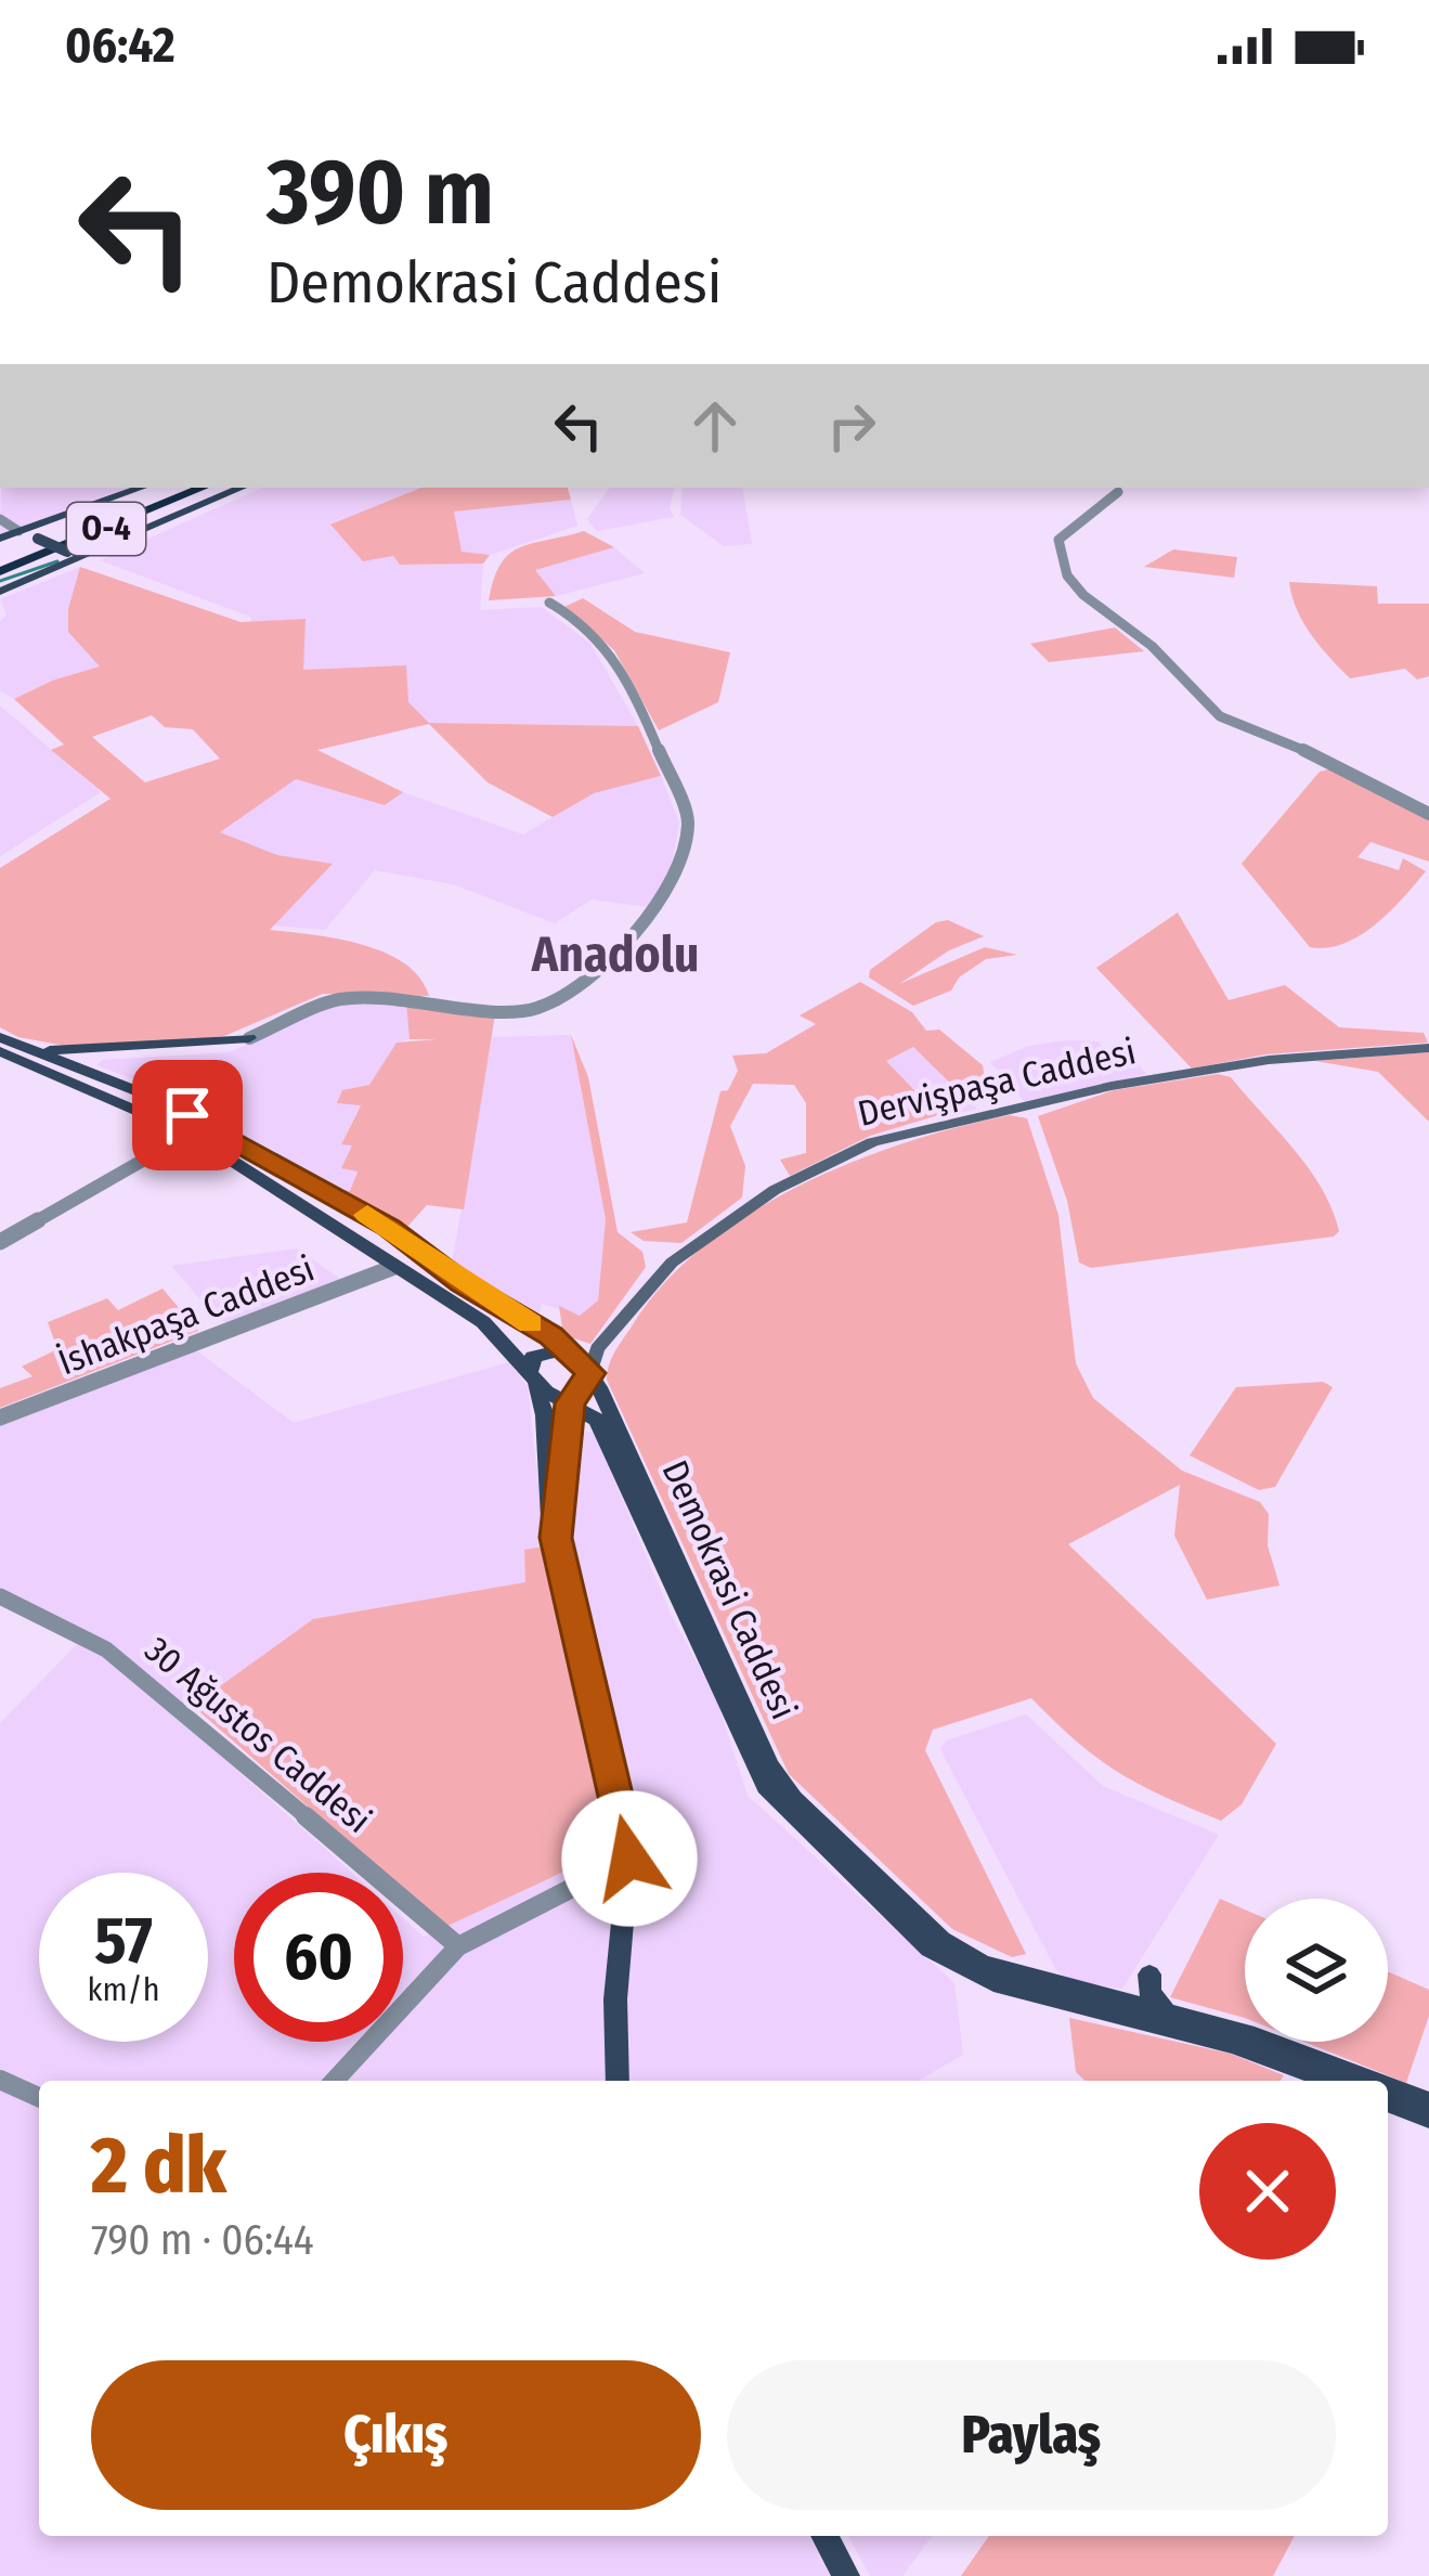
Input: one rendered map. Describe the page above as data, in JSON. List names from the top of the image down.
{
  "streets": {
    "highway": ["O-4"],
    "main road": ["Dervişpaşa Caddesi", "Demokrasi Caddesi"],
    "street": ["İshakpaşa Caddesi", "30 Ağustos Caddesi"]
  },
  "crossings": [
    ["Dervişpaşa Caddesi", "Demokrasi Caddesi"],
    ["İshakpaşa Caddesi", "Demokrasi Caddesi"]
  ],
  "districts": ["Anadolu"],
  "page": {
    "status": "06:42",
    "turn": ["390 m", "Demokrasi Caddesi"],
    "speed": "57 km/h",
    "limit": "60",
    "heading": ["2 dk", "790 m · 06:44"],
    "buttons": ["Çıkış", "Paylaş"]
  }
}
